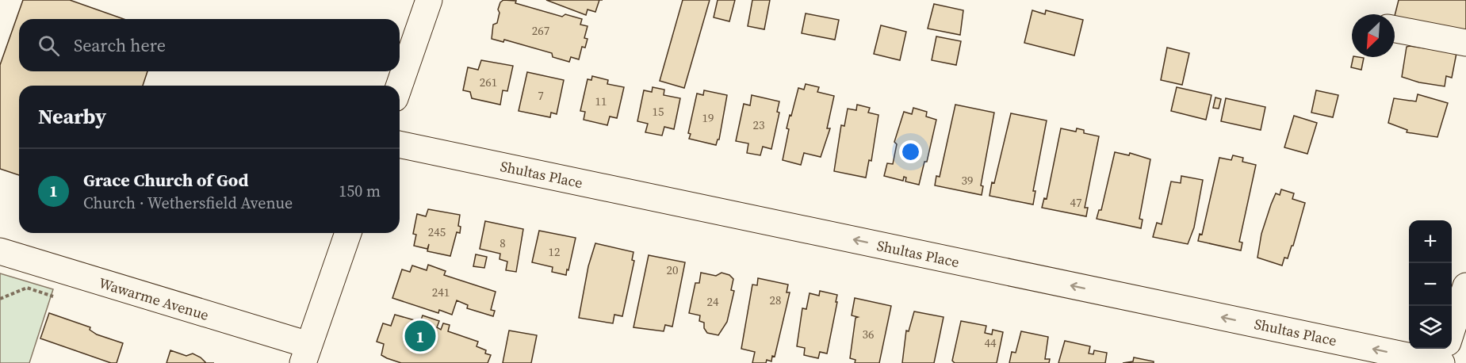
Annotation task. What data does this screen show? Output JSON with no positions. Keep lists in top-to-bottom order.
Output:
{
  "streets": {
    "street": ["Shultas Place", "Wawarme Avenue"]
  },
  "one_way": ["Shultas Place"],
  "house_numbers": [
    "267",
    "261",
    "7",
    "11",
    "15",
    "19",
    "23",
    "39",
    "47",
    "245",
    "8",
    "12",
    "20",
    "241",
    "28",
    "24",
    "36",
    "44"
  ],
  "north": "bottom left",
  "page": {
    "search": "Search here",
    "heading": "Nearby",
    "list": [
      {
        "mark": "1",
        "name": "Grace Church of God",
        "note": "Church · Wethersfield Avenue",
        "value": "150 m"
      }
    ],
    "map_buttons": ["+", "−"],
    "pins": "1"
  }
}
